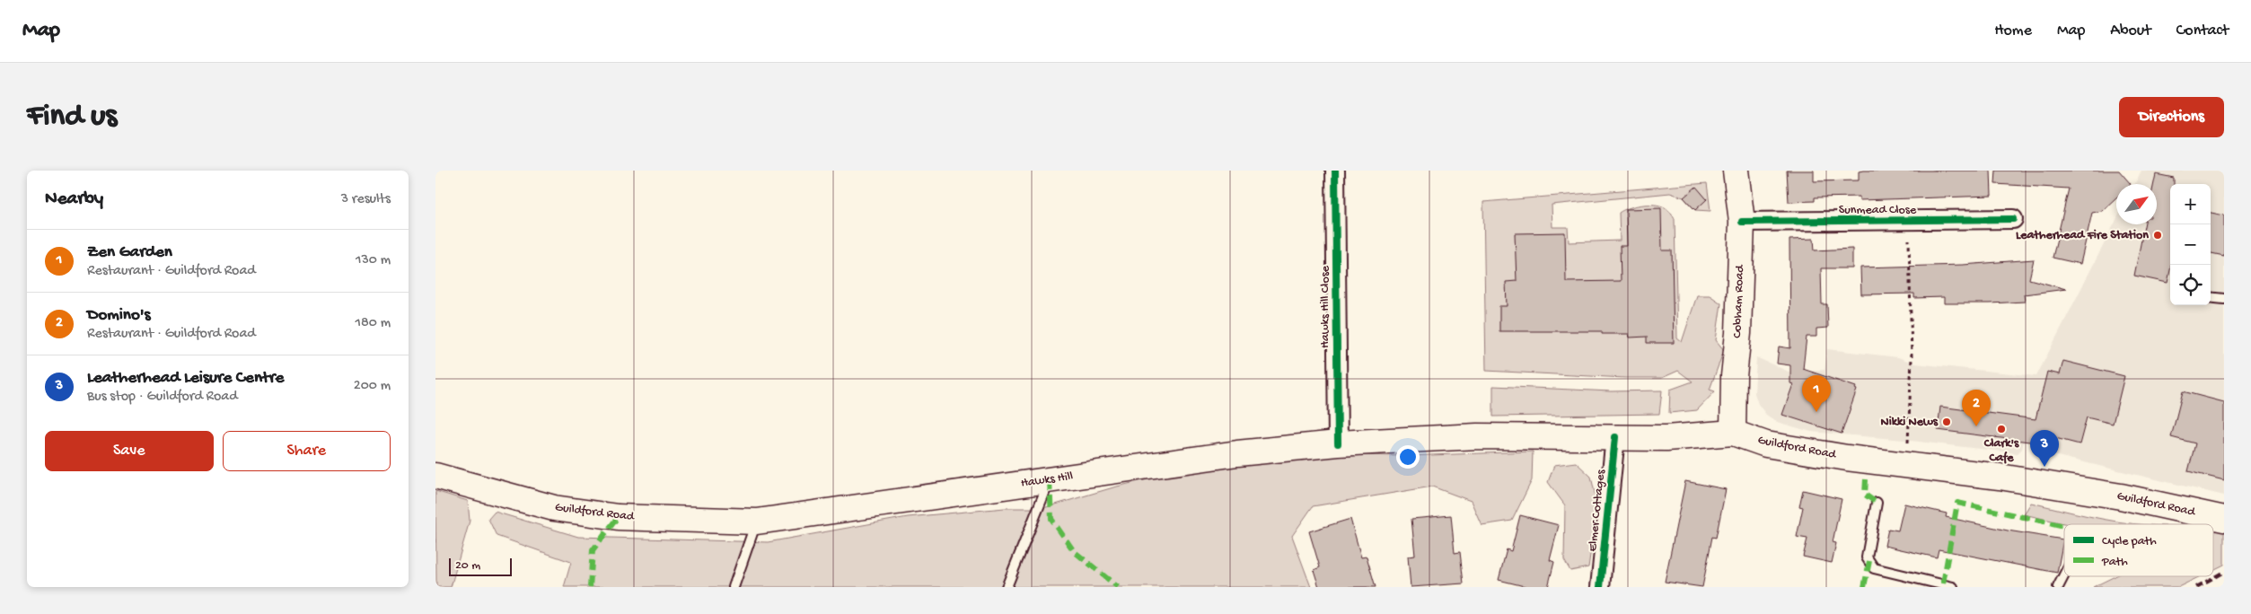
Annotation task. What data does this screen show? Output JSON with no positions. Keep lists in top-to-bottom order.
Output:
{
  "streets": {
    "main road": ["Cobham Road", "Guildford Road", "Hawks Hill"],
    "street": ["Sunmead Close", "Hawks Hill Close", "Elmer Cottages"]
  },
  "crossings": [
    ["Sunmead Close", "Cobham Road"],
    ["Cobham Road", "Guildford Road"],
    ["Hawks Hill Close", "Guildford Road"],
    ["Hawks Hill Close", "Hawks Hill"],
    ["Guildford Road", "Hawks Hill"],
    ["Guildford Road", "Elmer Cottages"]
  ],
  "places": ["Leatherhead Fire Station", "Nikki News", "Clark's Cafe"],
  "legend": ["Cycle path", "Path"],
  "scale_bar": "20 m",
  "north": "top right",
  "page": {
    "header": "Map",
    "nav": [
      "Home",
      "Map",
      "About",
      "Contact"
    ],
    "buttons": [
      "Directions",
      ["Save", "Share"]
    ],
    "title": "Find us",
    "heading": ["Nearby", "3 results"],
    "map_buttons": ["+", "−"],
    "list": [
      {
        "mark": "1",
        "name": "Zen Garden",
        "note": "Restaurant · Guildford Road",
        "value": "130 m"
      },
      {
        "mark": "2",
        "name": "Domino's",
        "note": "Restaurant · Guildford Road",
        "value": "180 m"
      },
      {
        "mark": "3",
        "name": "Leatherhead Leisure Centre",
        "note": "Bus stop · Guildford Road",
        "value": "200 m"
      }
    ],
    "pins": ["1", "2", "3"],
    "scale": "20 m"
  }
}
